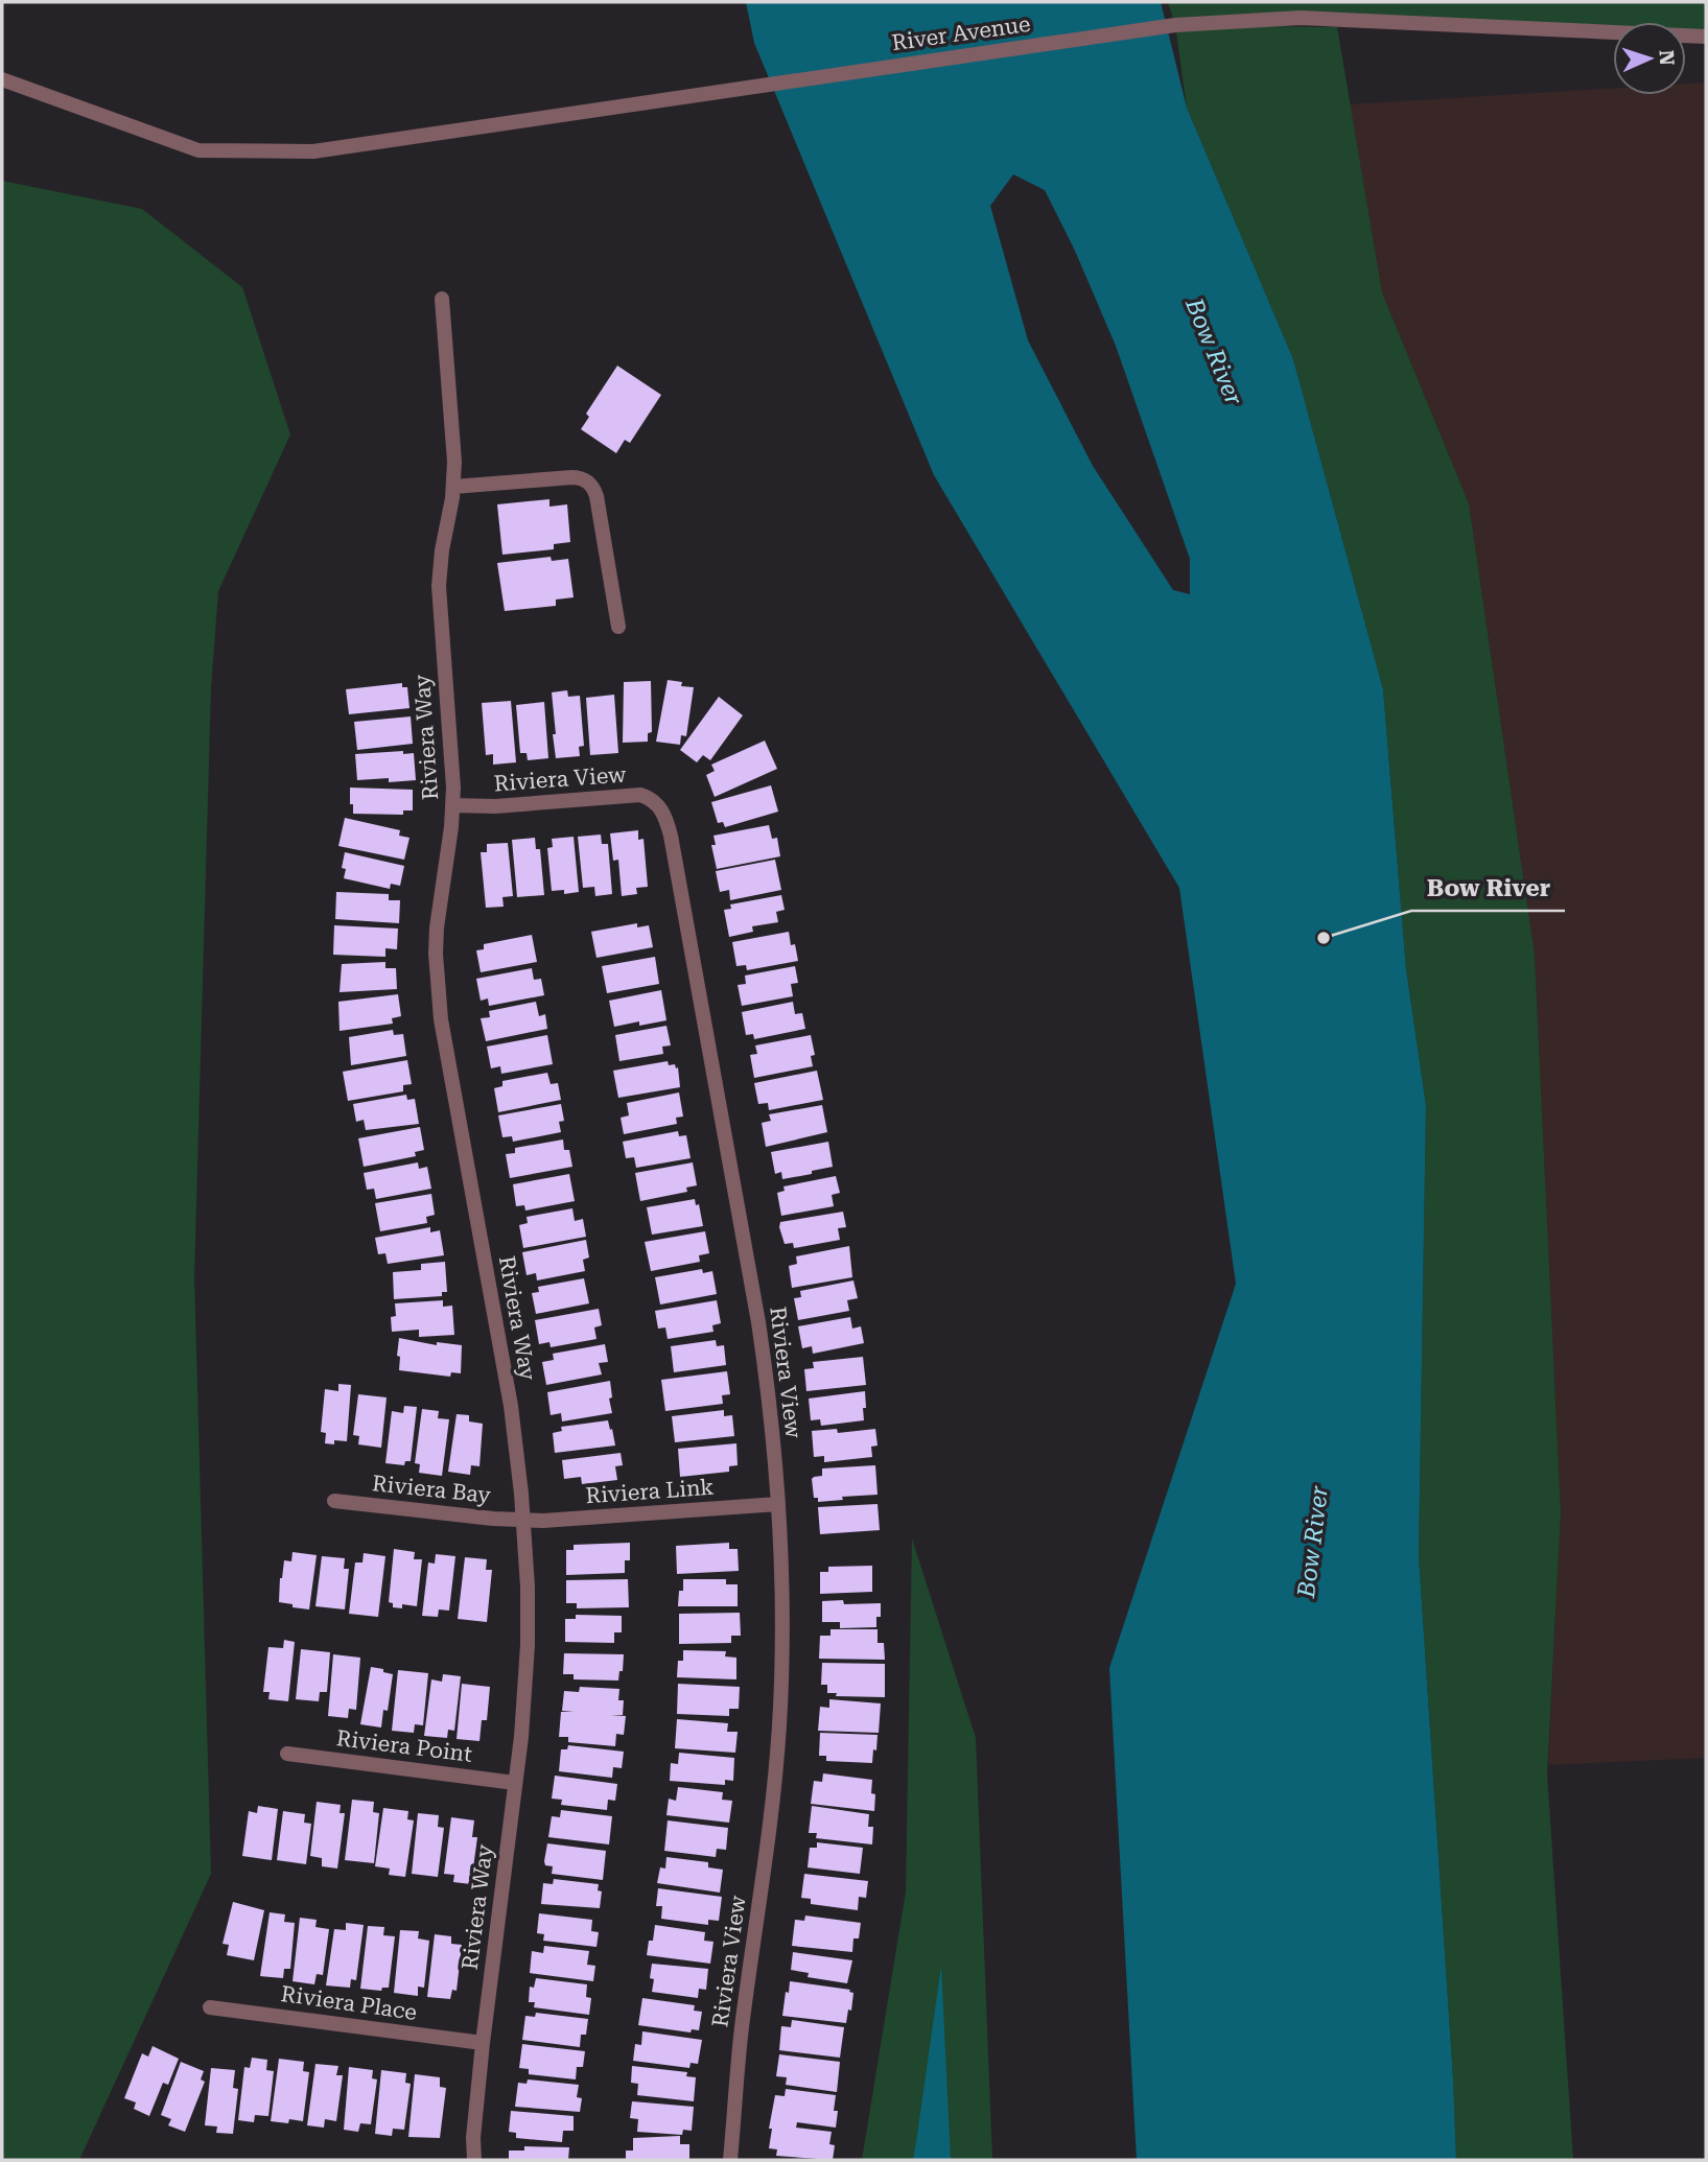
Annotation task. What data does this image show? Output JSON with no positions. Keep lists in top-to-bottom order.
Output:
{
  "streets": {
    "street": [
      "River Avenue",
      "Riviera Way",
      "Riviera View",
      "Riviera Bay",
      "Riviera Link",
      "Riviera Point",
      "Riviera Place"
    ]
  },
  "crossings": [
    ["Riviera Way", "Riviera View"],
    ["Riviera Way", "Riviera Bay"],
    ["Riviera Way", "Riviera Link"],
    ["Riviera Way", "Riviera Point"],
    ["Riviera Way", "Riviera Place"],
    ["Riviera View", "Riviera Link"],
    ["Riviera Bay", "Riviera Link"]
  ],
  "water": ["Bow River"],
  "places": ["Bow River"],
  "north": "right"
}
